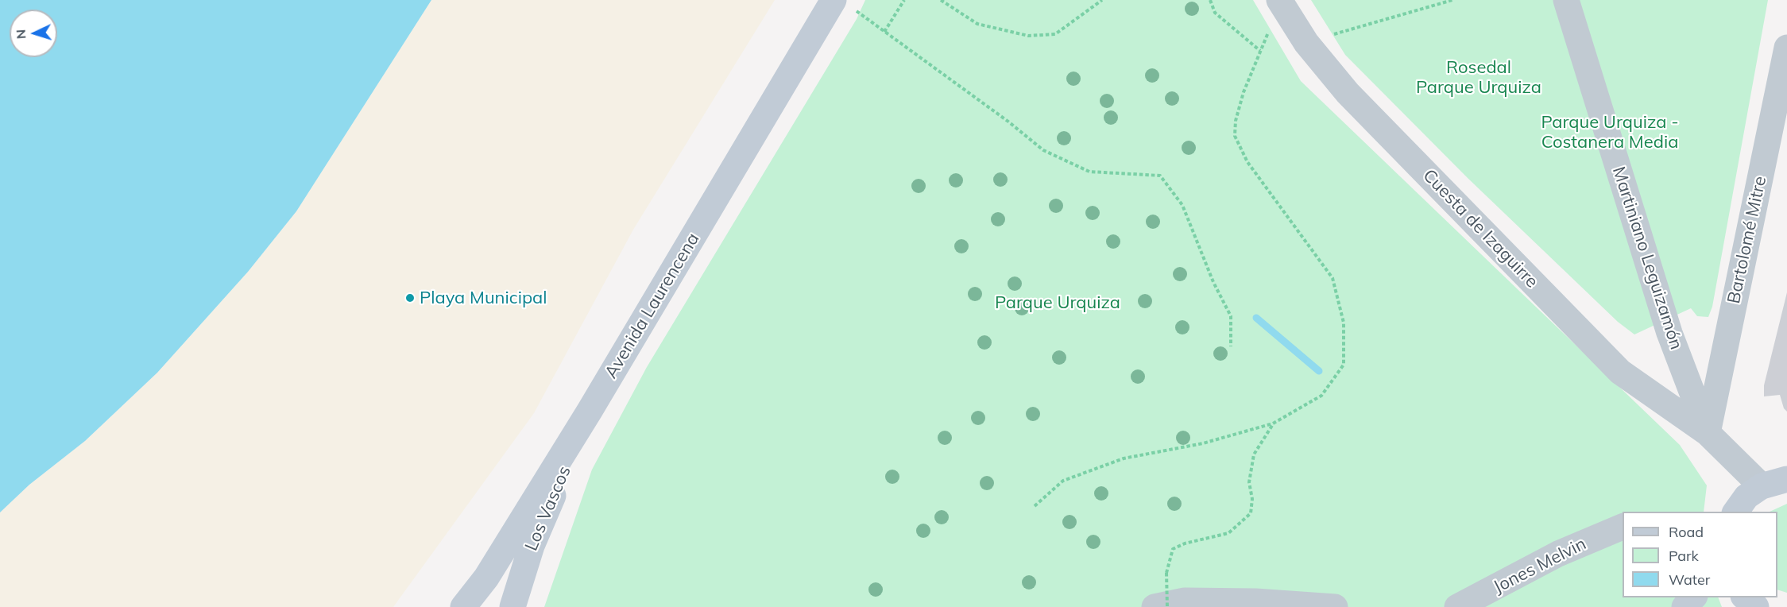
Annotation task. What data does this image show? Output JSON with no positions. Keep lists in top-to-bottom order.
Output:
{
  "streets": {
    "street": [
      "Cuesta de Izaguirre",
      "Bartolomé Mitre",
      "Martiniano Leguizamón",
      "Avenida Laurencena",
      "Los Vascos",
      "Jones Melvin"
    ]
  },
  "crossings": [
    ["Cuesta de Izaguirre", "Bartolomé Mitre"],
    ["Cuesta de Izaguirre", "Martiniano Leguizamón"],
    ["Bartolomé Mitre", "Martiniano Leguizamón"],
    ["Avenida Laurencena", "Los Vascos"]
  ],
  "parks": ["Rosedal Parque Urquiza", "Parque Urquiza - Costanera Media", "Parque Urquiza"],
  "places": ["Playa Municipal"],
  "legend": ["Road", "Park", "Water"],
  "north": "left"
}
